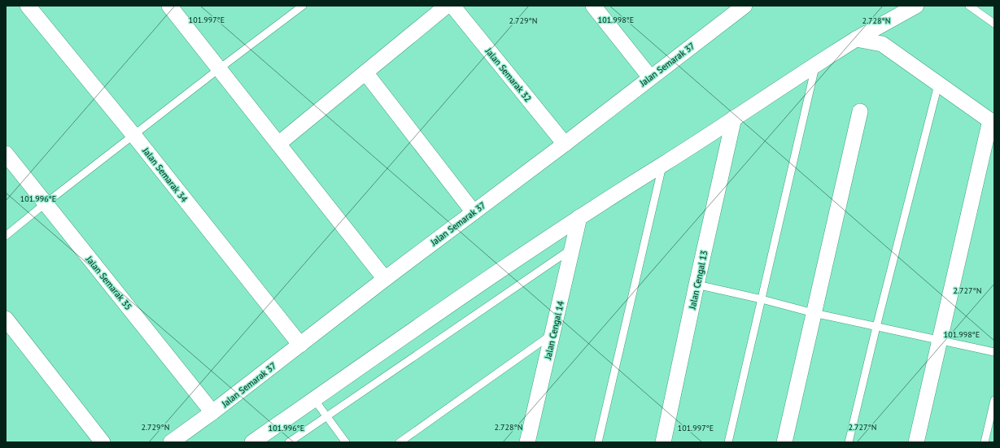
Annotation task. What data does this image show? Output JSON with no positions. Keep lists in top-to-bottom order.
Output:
{
  "streets": {
    "street": [
      "Jalan Semarak 37",
      "Jalan Semarak 32",
      "Jalan Semarak 34",
      "Jalan Cengal 13",
      "Jalan Semarak 35",
      "Jalan Cengal 14"
    ]
  },
  "crossings": [
    ["Jalan Semarak 37", "Jalan Semarak 32"],
    ["Jalan Semarak 37", "Jalan Semarak 34"],
    ["Jalan Semarak 37", "Jalan Semarak 35"]
  ],
  "coordinates": [
    "101.997°E",
    "101.998°E",
    "2.729°N",
    "2.728°N",
    "101.996°E",
    "2.727°N"
  ]
}
